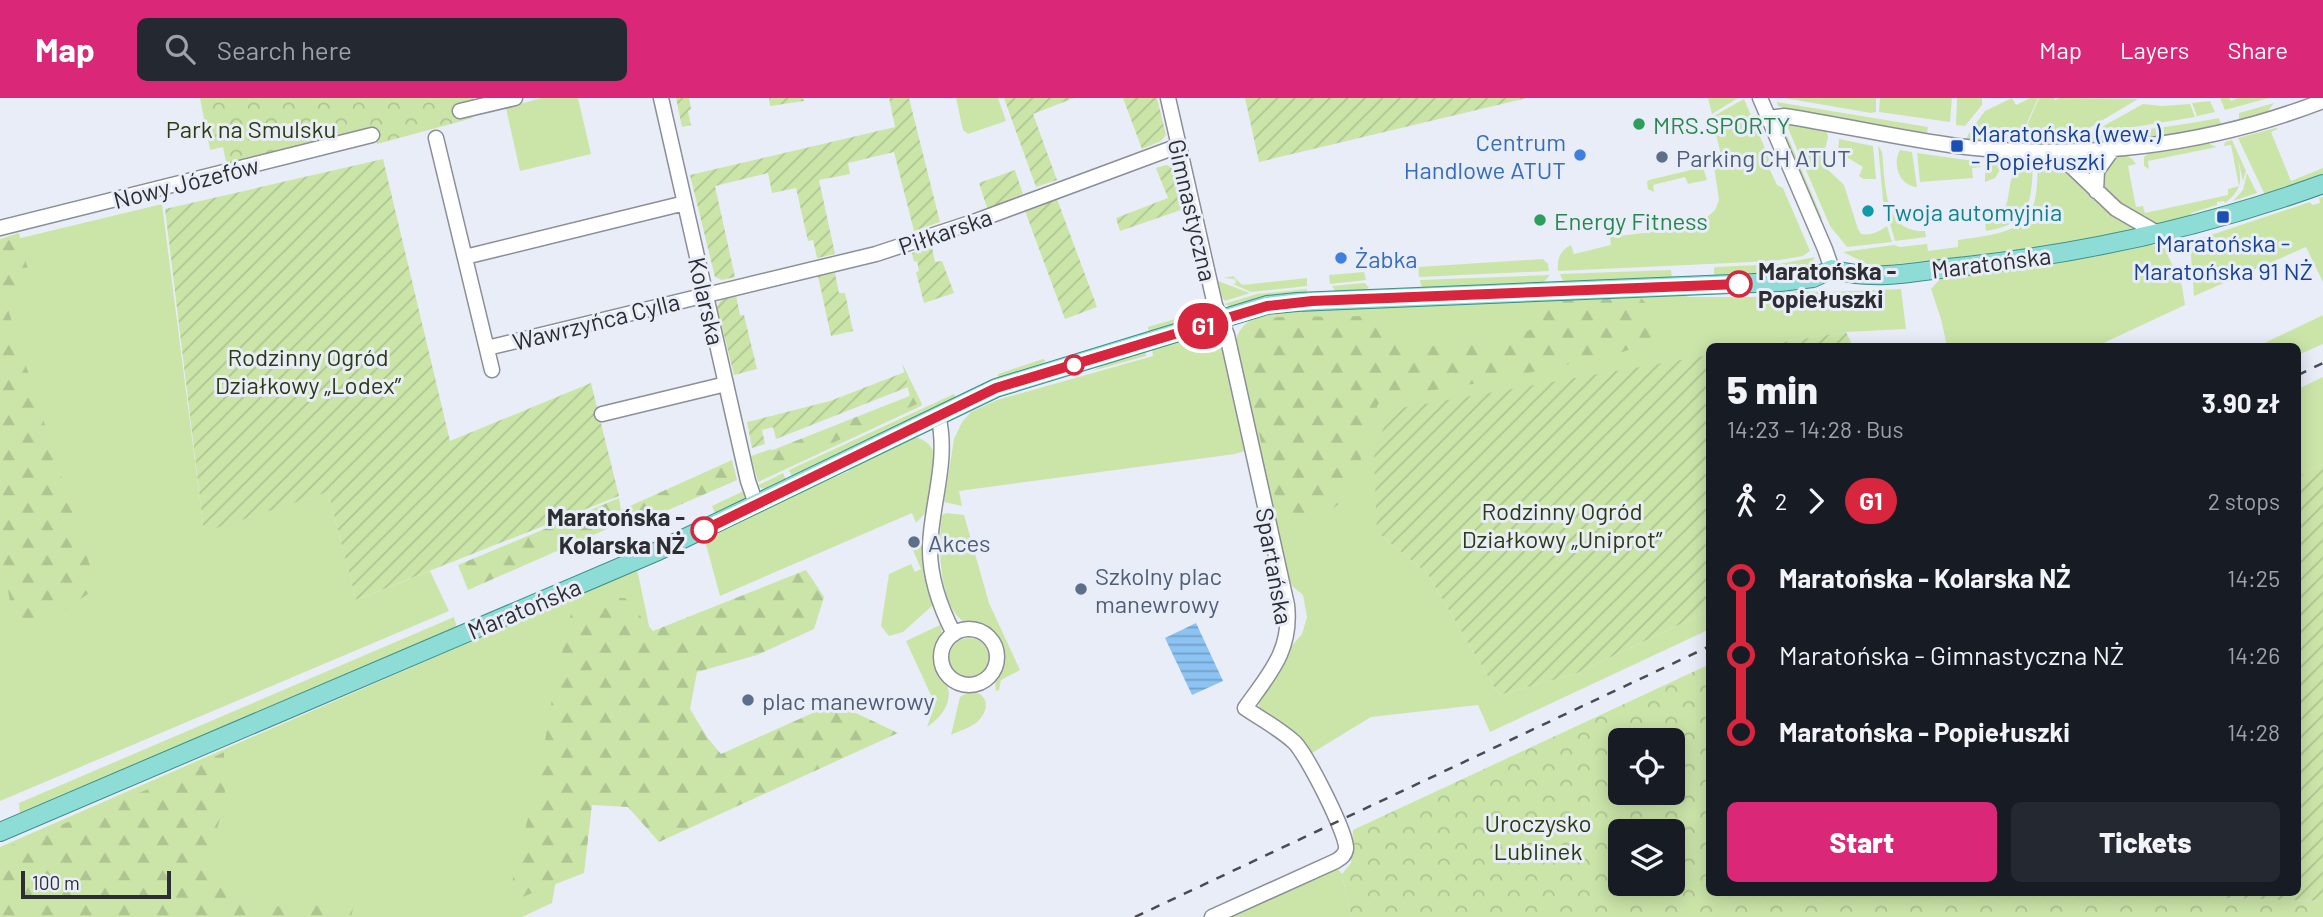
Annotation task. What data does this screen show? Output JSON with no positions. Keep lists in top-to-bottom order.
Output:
{
  "streets": {
    "main road": ["Maratońska"],
    "street": [
      "Nowy Józefów",
      "Gimnastyczna",
      "Piłkarska",
      "Kolarska",
      "Wawrzyńca Cylla",
      "Spartańska"
    ]
  },
  "crossings": [
    ["Gimnastyczna", "Piłkarska"],
    ["Gimnastyczna", "Maratońska"],
    ["Gimnastyczna", "Spartańska"],
    ["Piłkarska", "Kolarska"],
    ["Piłkarska", "Wawrzyńca Cylla"],
    ["Maratońska", "Kolarska"],
    ["Maratońska", "Spartańska"],
    ["Kolarska", "Wawrzyńca Cylla"]
  ],
  "parks": [
    "Park na Smulsku",
    "Rodzinny Ogród Działkowy „Lodex”",
    "Rodzinny Ogród Działkowy „Uniprot”",
    "Uroczysko Lublinek"
  ],
  "places": {
    "other": [
      "MRS.SPORTY",
      "Centrum Handlowe ATUT",
      "Parking CH ATUT",
      "Twoja automyjnia",
      "Energy Fitness",
      "Żabka",
      "Maratońska - Popiełuszki",
      "Maratońska - Kolarska NŻ",
      "Akces",
      "Szkolny plac manewrowy",
      "plac manewrowy"
    ],
    "transit": ["Maratońska (wew.) - Popiełuszki", "Maratońska - Maratońska 91 NŻ"]
  },
  "lines": ["bus line G1"],
  "scale_bar": "100 m",
  "page": {
    "header": "Map",
    "search": "Search here",
    "nav": ["Map", "Layers", "Share"],
    "on_map": "G1",
    "heading": ["5 min", "14:23 – 14:28 · Bus", "3.90 zł"],
    "legs": ["2", "G1", "2 stops"],
    "list": [
      {
        "name": "Maratońska - Kolarska NŻ",
        "value": "14:25"
      },
      {
        "name": "Maratońska - Gimnastyczna NŻ",
        "value": "14:26"
      },
      {
        "name": "Maratońska - Popiełuszki",
        "value": "14:28"
      }
    ],
    "buttons": ["Start", "Tickets"],
    "scale": "100 m"
  }
}
